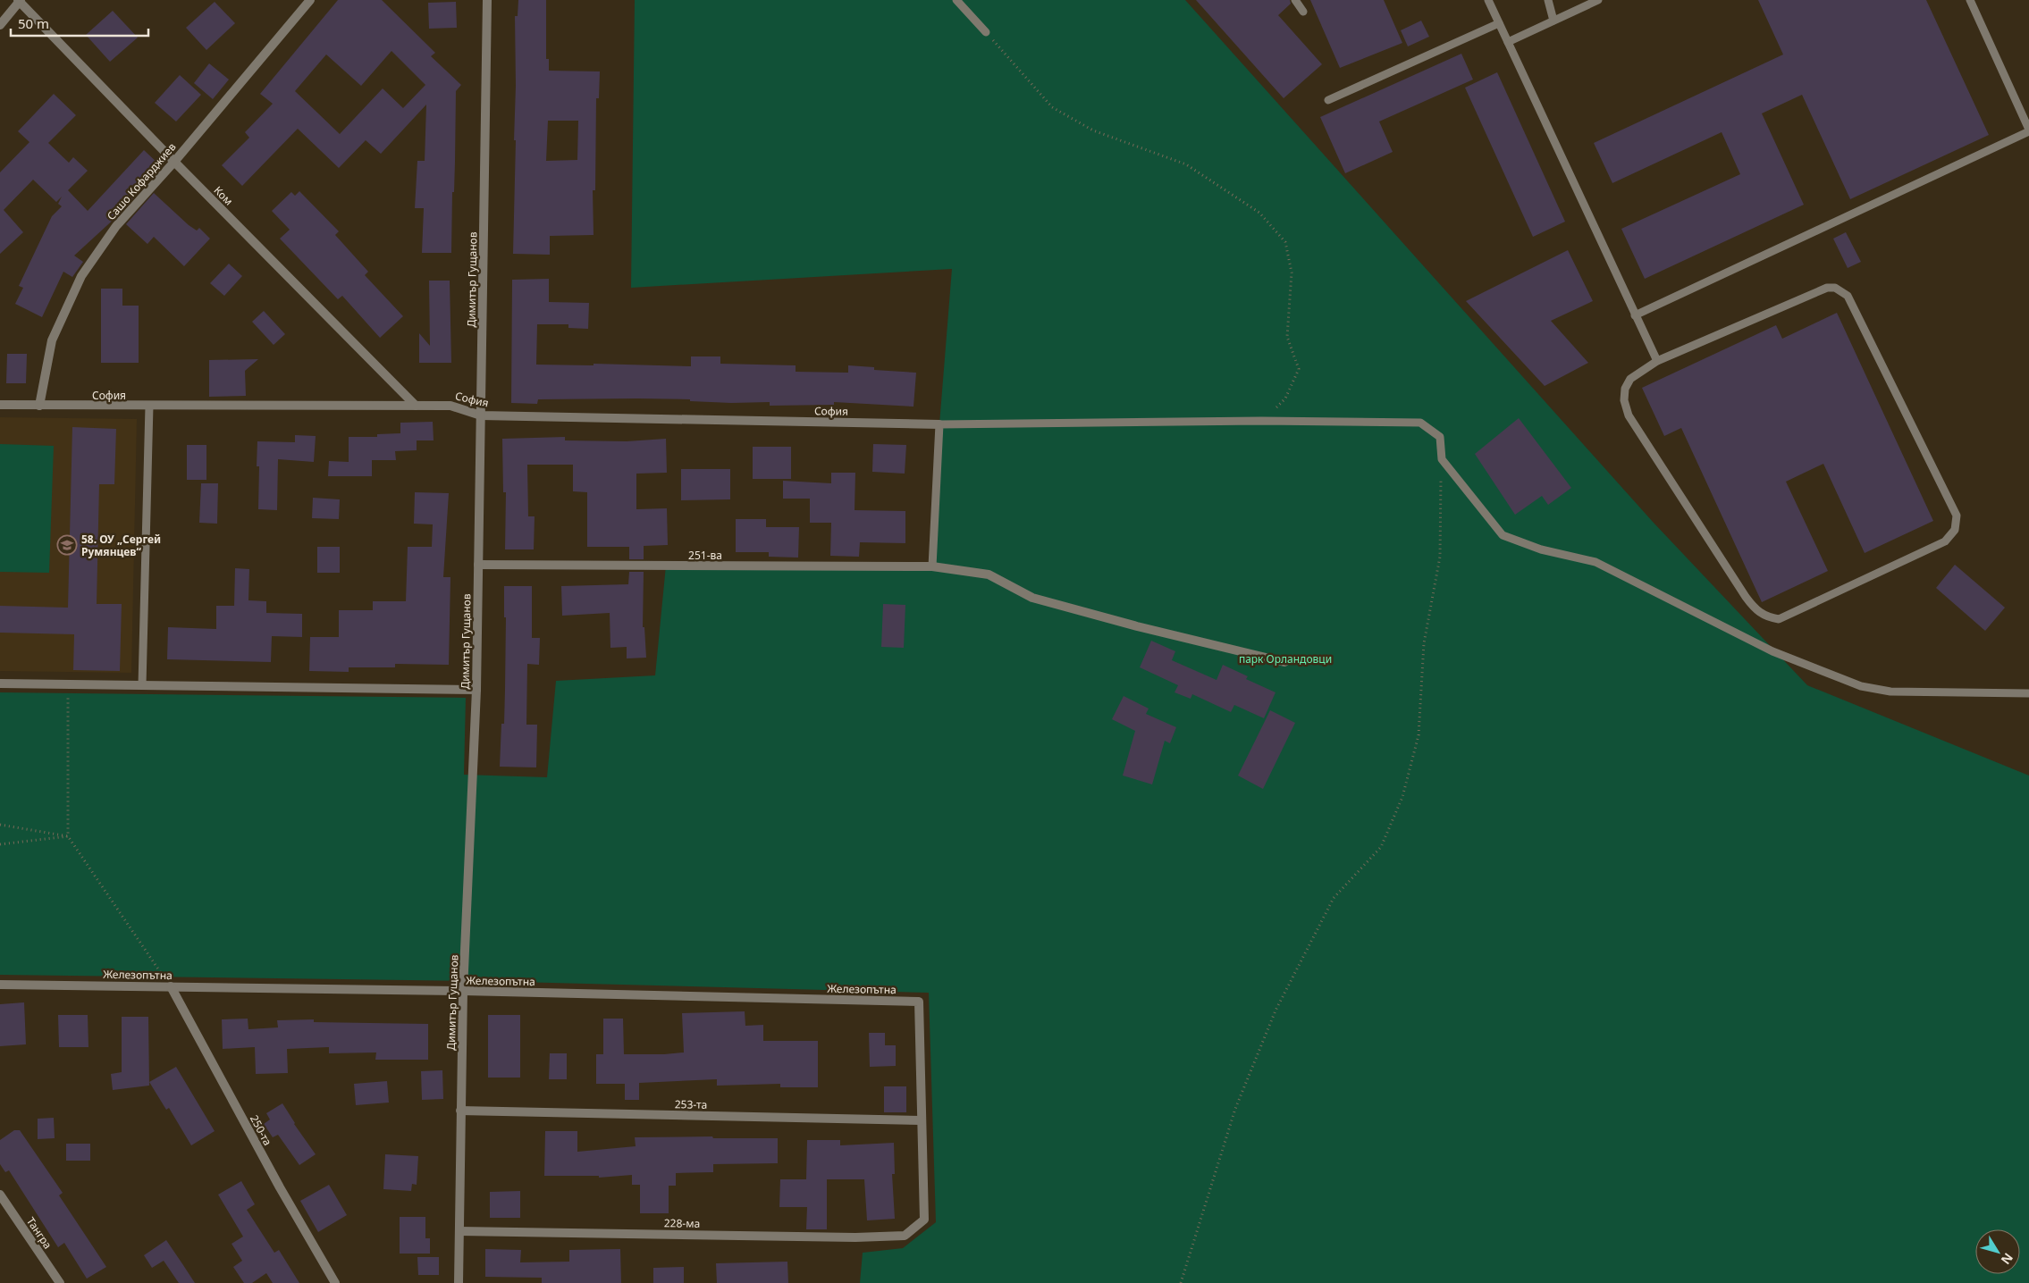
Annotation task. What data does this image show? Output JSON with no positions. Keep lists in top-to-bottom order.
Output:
{
  "streets": {
    "street": [
      "Сашо Кофарджиев",
      "Ком",
      "Димитър Гущанов",
      "София",
      "251-ва",
      "Железопътна",
      "253-та",
      "250-та",
      "228-ма",
      "Тангра"
    ]
  },
  "crossings": [
    ["Сашо Кофарджиев", "Ком"],
    ["Сашо Кофарджиев", "София"],
    ["Ком", "София"],
    ["Димитър Гущанов", "София"],
    ["Димитър Гущанов", "251-ва"],
    ["Димитър Гущанов", "Железопътна"],
    ["Димитър Гущанов", "253-та"],
    ["Димитър Гущанов", "228-ма"],
    ["Железопътна", "253-та"],
    ["Железопътна", "250-та"],
    ["Железопътна", "228-ма"],
    ["253-та", "228-ма"]
  ],
  "parks": ["парк Орландовци"],
  "places": {
    "school or university": ["58. ОУ „Сергей Румянцев“"]
  },
  "scale_bar": "50 m",
  "north": "bottom right"
}
